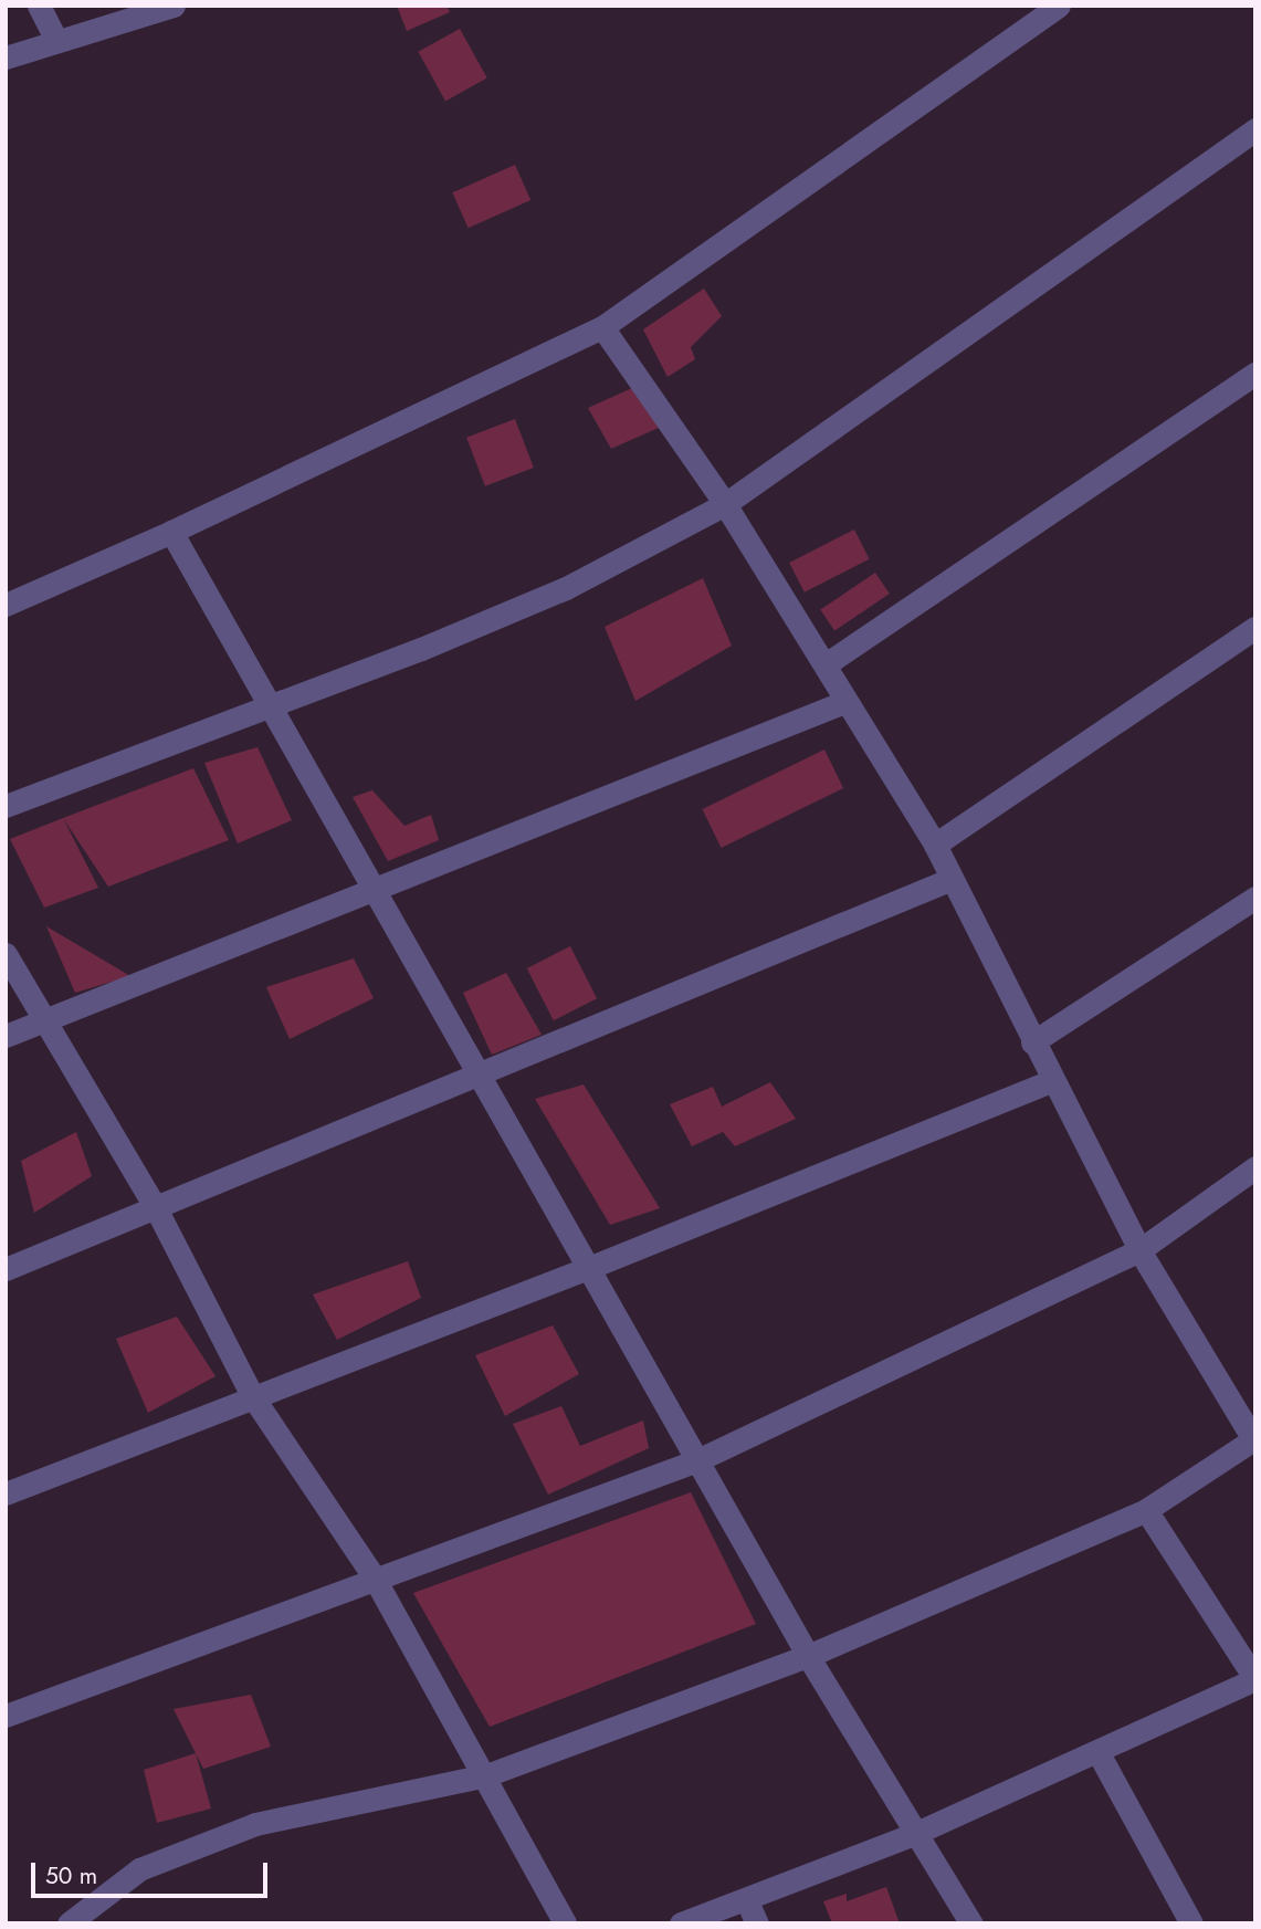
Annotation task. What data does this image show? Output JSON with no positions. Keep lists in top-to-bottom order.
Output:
{
  "scale_bar": "50 m"
}
